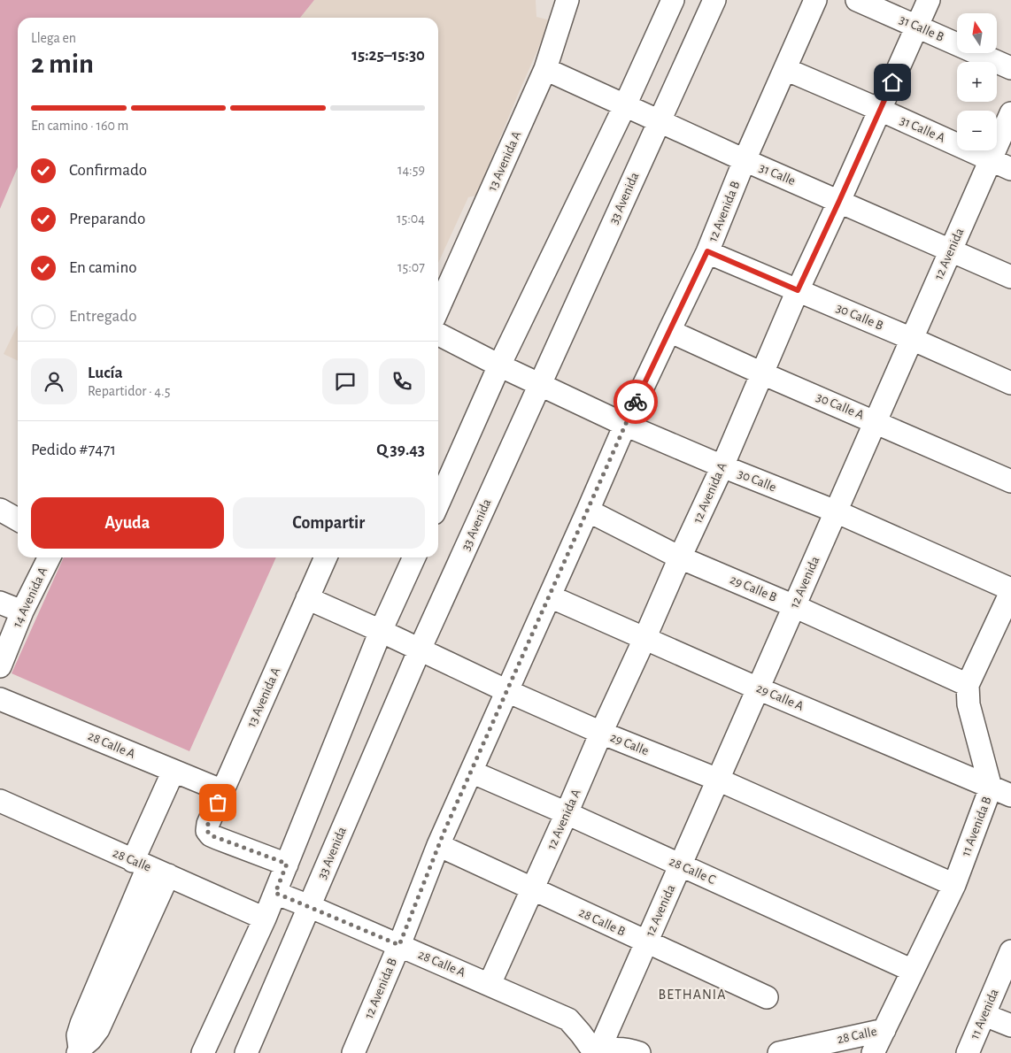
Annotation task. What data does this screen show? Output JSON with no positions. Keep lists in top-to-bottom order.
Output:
{
  "streets": {
    "street": [
      "31 Calle B",
      "31 Calle A",
      "13 Avenida A",
      "31 Calle",
      "33 Avenida",
      "12 Avenida B",
      "12 Avenida",
      "30 Calle B",
      "30 Calle A",
      "30 Calle",
      "12 Avenida A",
      "29 Calle B",
      "14 Avenida A",
      "29 Calle A",
      "29 Calle",
      "28 Calle A",
      "11 Avenida B",
      "28 Calle",
      "28 Calle C",
      "28 Calle B",
      "11 Avenida"
    ]
  },
  "crossings": [
    ["31 Calle B", "12 Avenida A"],
    ["31 Calle A", "12 Avenida B"],
    ["31 Calle A", "12 Avenida"],
    ["31 Calle A", "12 Avenida A"],
    ["13 Avenida A", "31 Calle"],
    ["13 Avenida A", "29 Calle"],
    ["13 Avenida A", "28 Calle A"],
    ["31 Calle", "33 Avenida"],
    ["31 Calle", "12 Avenida B"],
    ["31 Calle", "12 Avenida"],
    ["31 Calle", "12 Avenida A"],
    ["33 Avenida", "30 Calle"],
    ["33 Avenida", "29 Calle"],
    ["33 Avenida", "28 Calle A"],
    ["12 Avenida B", "30 Calle B"],
    ["12 Avenida B", "30 Calle A"],
    ["12 Avenida B", "30 Calle"],
    ["12 Avenida B", "29 Calle B"],
    ["12 Avenida B", "29 Calle A"],
    ["12 Avenida B", "29 Calle"],
    ["12 Avenida B", "28 Calle A"],
    ["12 Avenida B", "28 Calle C"],
    ["12 Avenida B", "28 Calle B"],
    ["12 Avenida", "30 Calle B"],
    ["12 Avenida", "30 Calle A"],
    ["12 Avenida", "30 Calle"],
    ["12 Avenida", "29 Calle B"],
    ["12 Avenida", "29 Calle A"],
    ["12 Avenida", "29 Calle"],
    ["12 Avenida", "28 Calle A"],
    ["12 Avenida", "28 Calle C"],
    ["12 Avenida", "28 Calle B"],
    ["30 Calle B", "12 Avenida A"],
    ["30 Calle A", "12 Avenida A"],
    ["30 Calle", "12 Avenida A"],
    ["30 Calle", "11 Avenida B"],
    ["12 Avenida A", "29 Calle B"],
    ["12 Avenida A", "29 Calle A"],
    ["12 Avenida A", "29 Calle"],
    ["12 Avenida A", "28 Calle A"],
    ["12 Avenida A", "28 Calle C"],
    ["12 Avenida A", "28 Calle B"],
    ["29 Calle B", "11 Avenida B"],
    ["29 Calle A", "11 Avenida B"],
    ["29 Calle", "11 Avenida B"],
    ["11 Avenida B", "28 Calle"],
    ["11 Avenida B", "28 Calle C"]
  ],
  "districts": ["BETHANIA"],
  "north": "top",
  "page": {
    "map_buttons": ["+", "−"],
    "heading": ["2 min", "Llega en", "15:25–15:30"],
    "panel": [
      "Lucía",
      "Repartidor · 4.5",
      "Pedido #7471",
      "Q 39.43"
    ],
    "bar": "En camino · 160 m",
    "list": [
      ["Confirmado", "14:59"],
      ["Preparando", "15:04"],
      ["En camino", "15:07"],
      "Entregado"
    ],
    "buttons": ["Ayuda", "Compartir"]
  }
}
